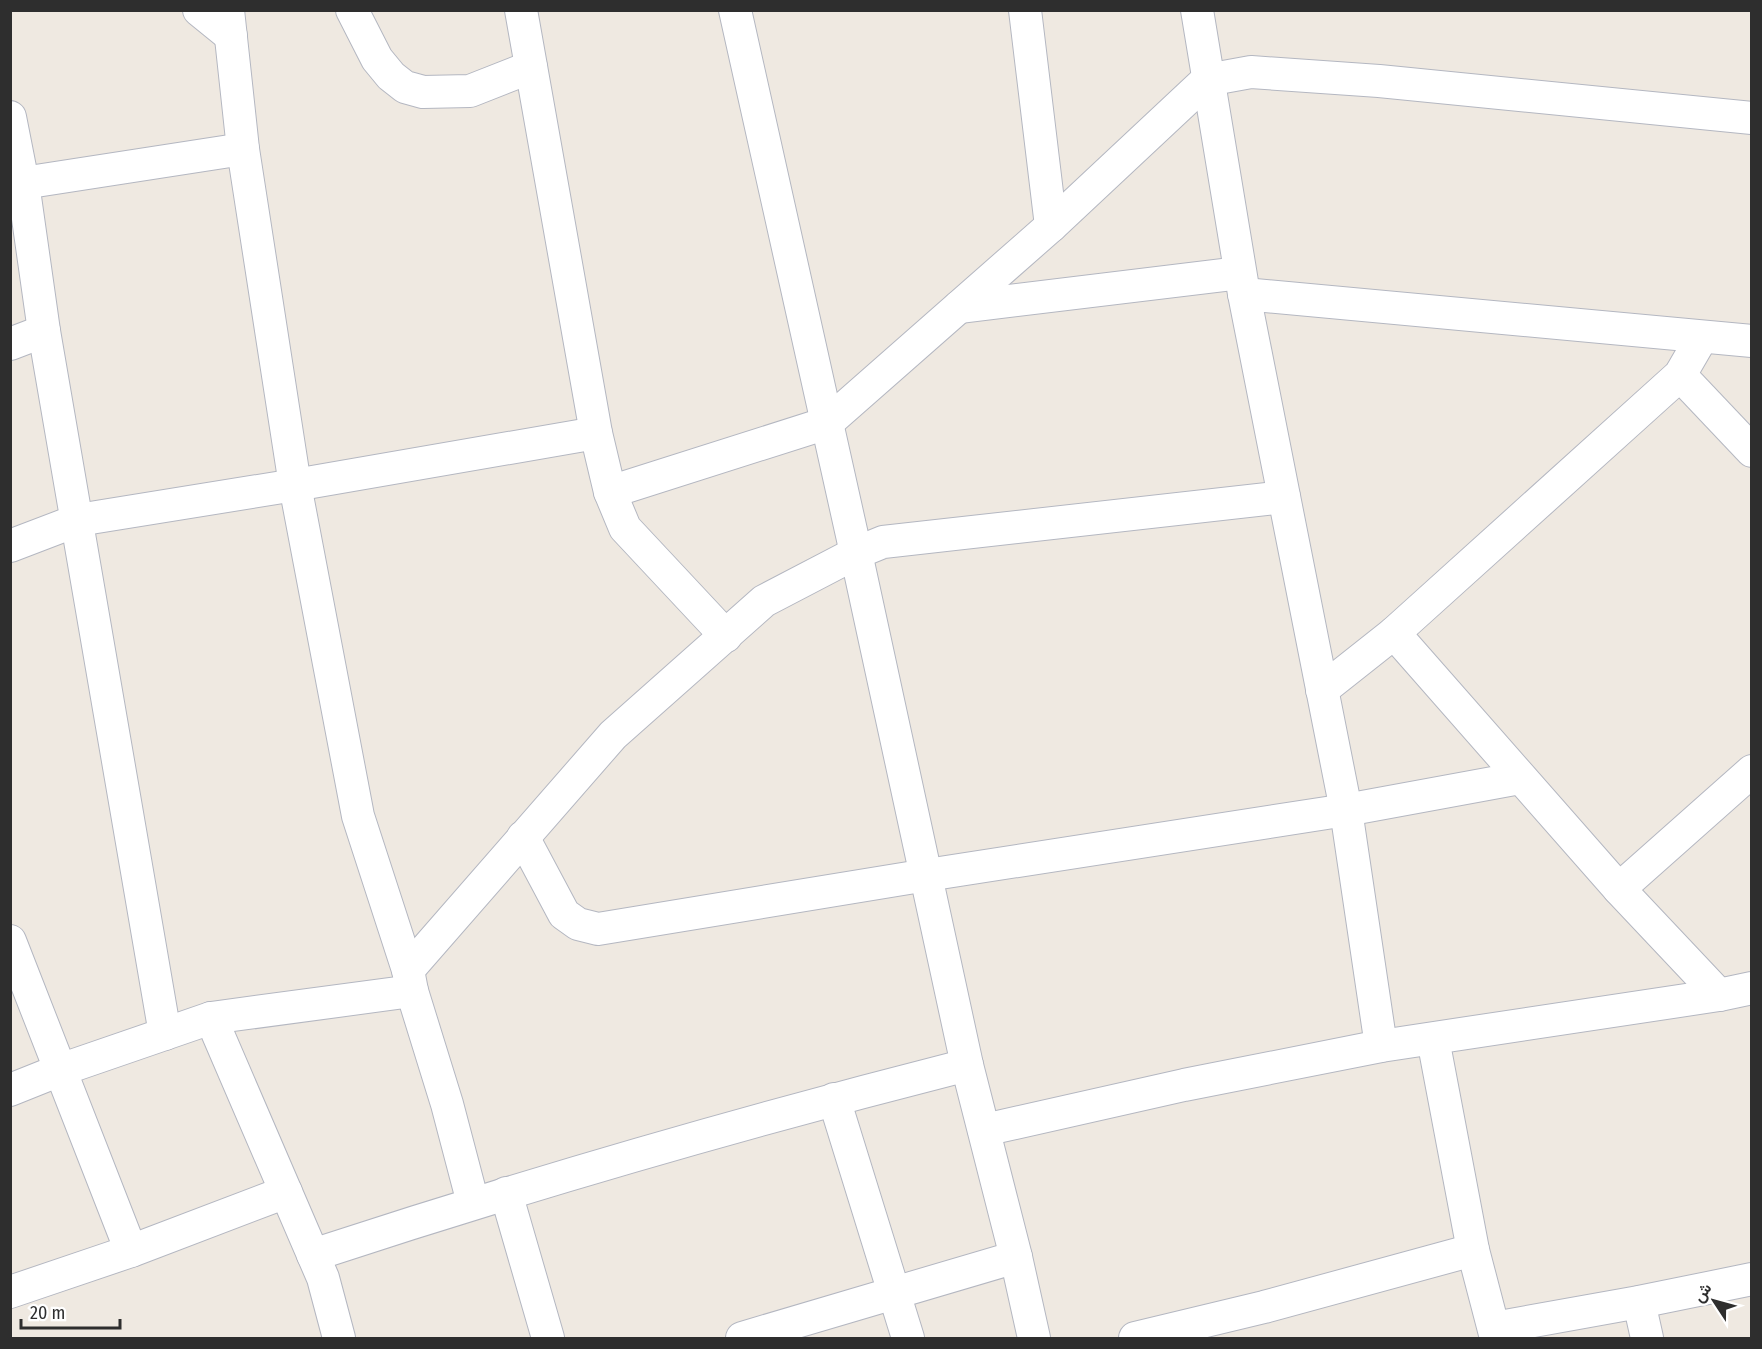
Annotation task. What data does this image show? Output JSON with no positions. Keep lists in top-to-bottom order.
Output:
{
  "scale_bar": "20 m",
  "north": "top left"
}
